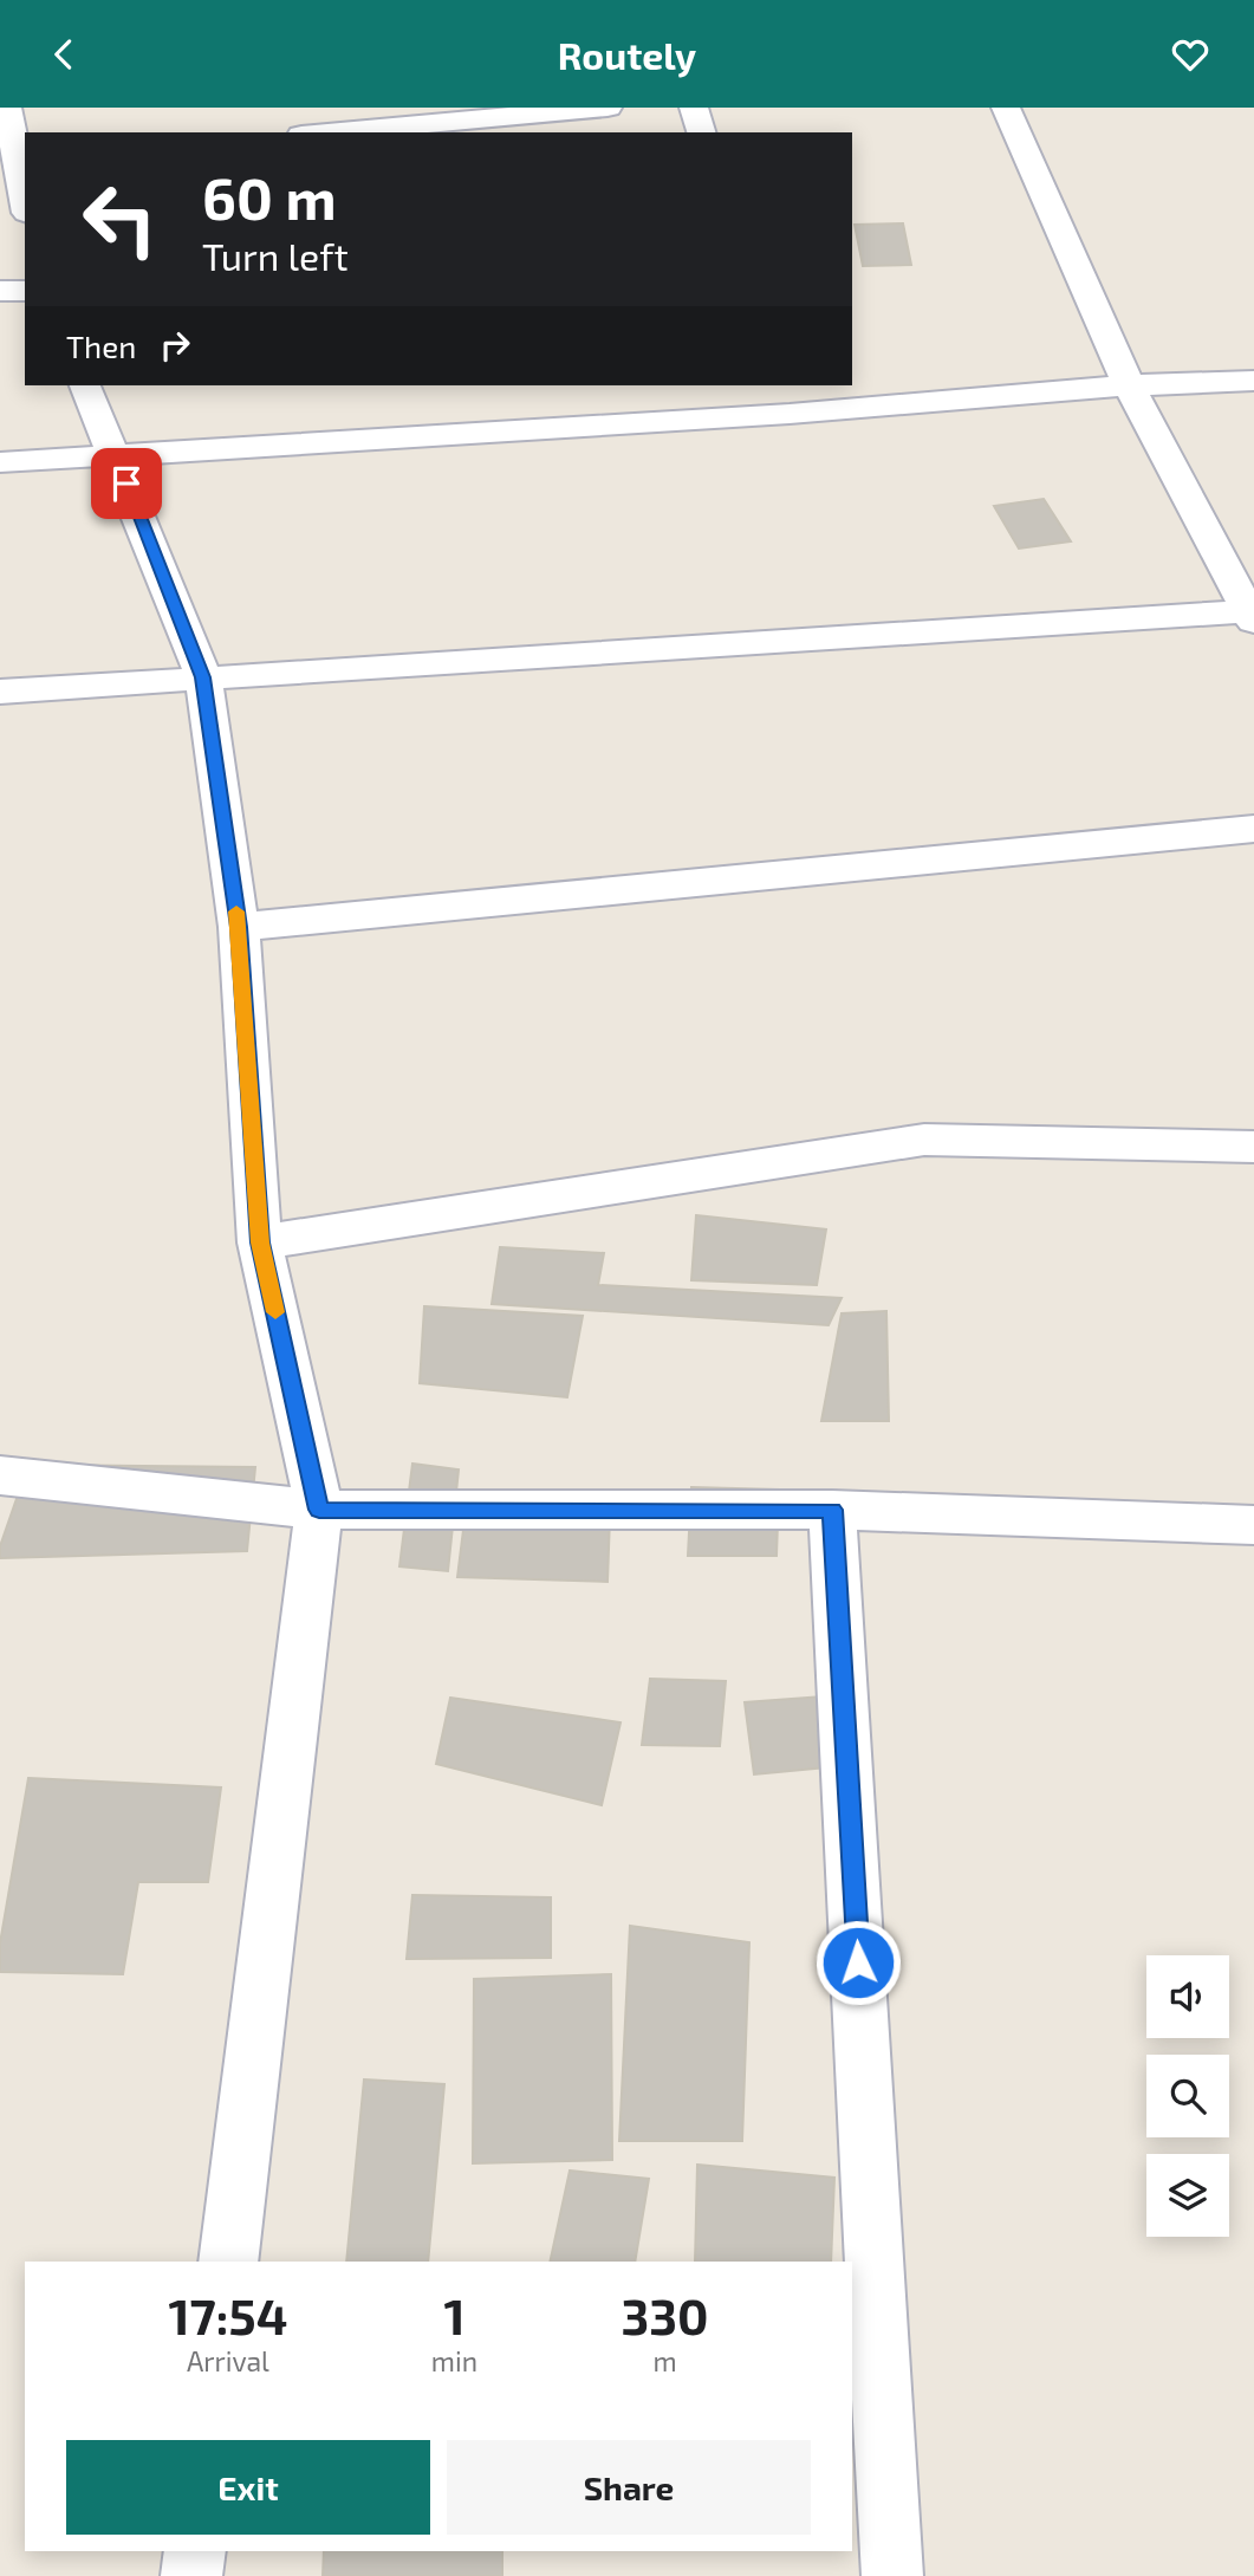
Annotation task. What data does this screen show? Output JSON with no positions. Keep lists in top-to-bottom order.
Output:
{
  "page": {
    "header": "Routely",
    "turn": ["60 m", "Turn left"],
    "then": "Then",
    "eta": [
      "17:54",
      "Arrival",
      "1",
      "min",
      "330",
      "m"
    ],
    "buttons": ["Exit", "Share"]
  }
}
